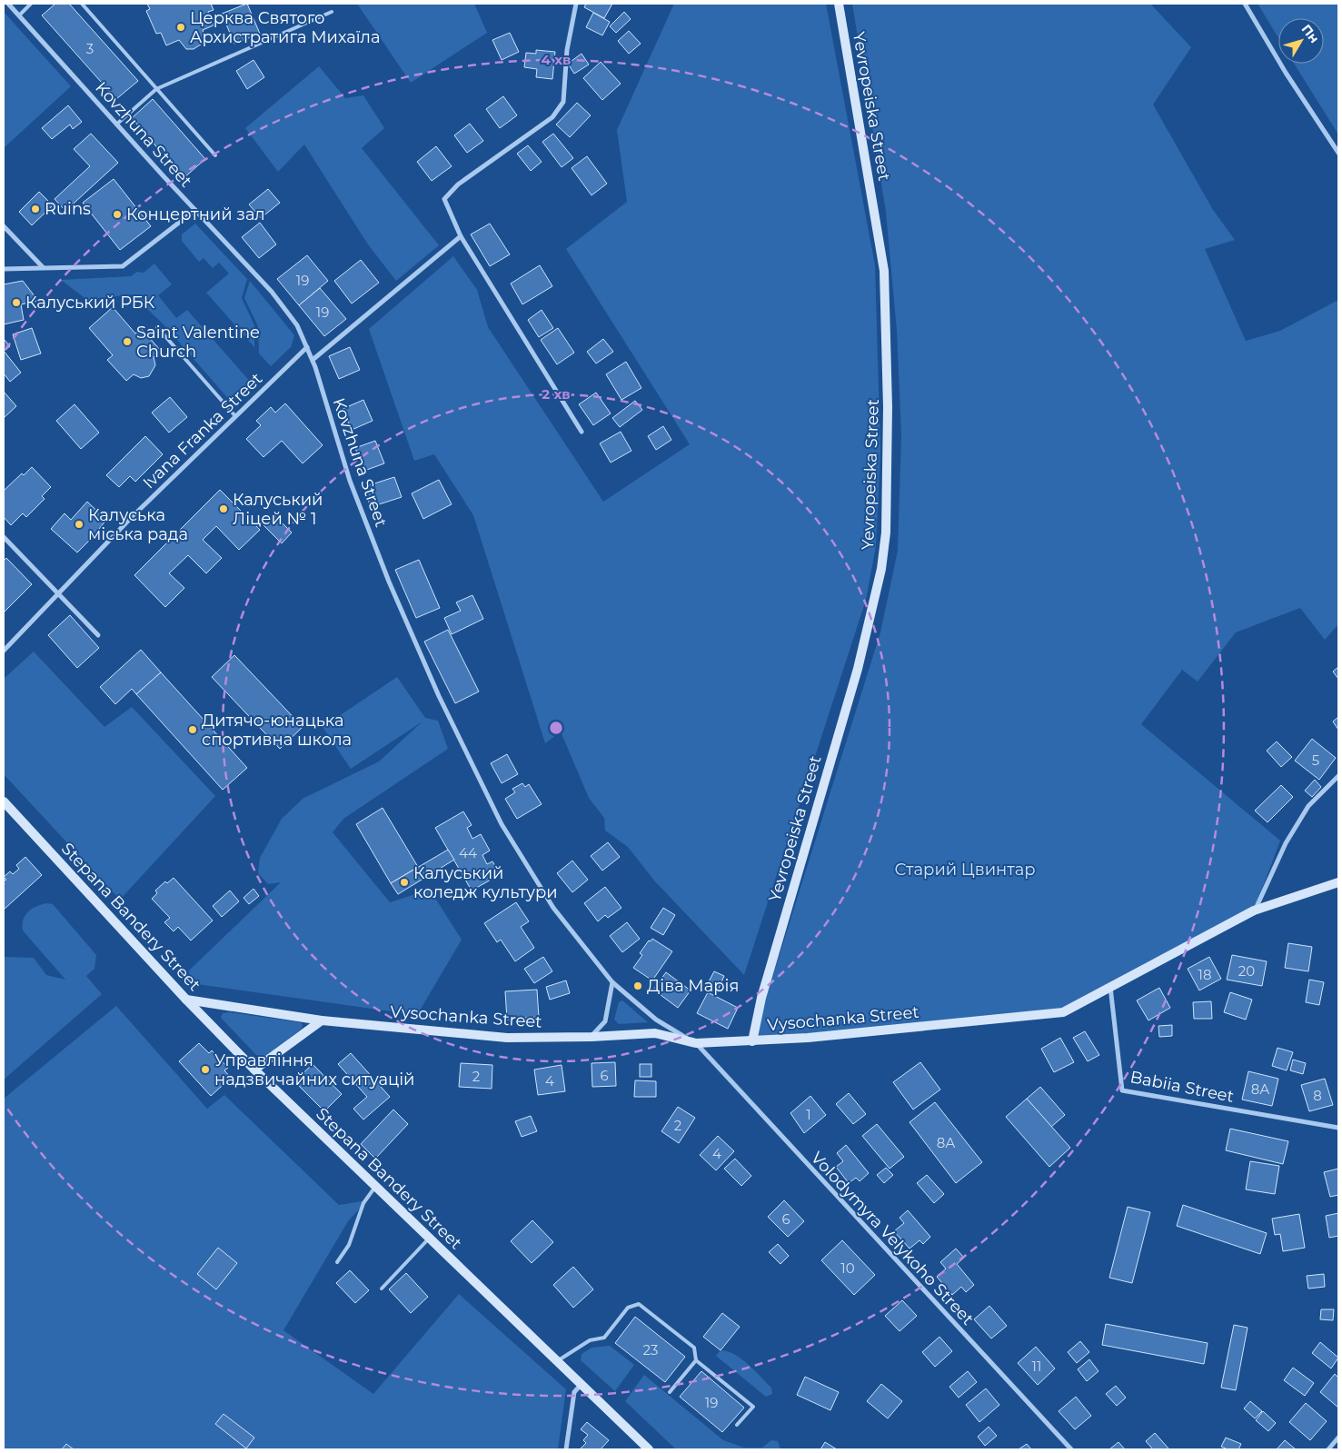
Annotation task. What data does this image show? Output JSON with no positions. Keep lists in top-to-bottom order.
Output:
{
  "streets": {
    "street": [
      "Yevropeiska Street",
      "Kovzhuna Street",
      "Ivana Franka Street",
      "Stepana Bandery Street",
      "Vysochanka Street",
      "Babiia Street",
      "Volodymyra Velykoho Street"
    ]
  },
  "crossings": [
    ["Yevropeiska Street", "Vysochanka Street"],
    ["Kovzhuna Street", "Ivana Franka Street"],
    ["Kovzhuna Street", "Vysochanka Street"],
    ["Kovzhuna Street", "Volodymyra Velykoho Street"],
    ["Stepana Bandery Street", "Vysochanka Street"],
    ["Vysochanka Street", "Babiia Street"],
    ["Vysochanka Street", "Volodymyra Velykoho Street"]
  ],
  "parks": ["Старий Цвинтар"],
  "places": [
    "Церква Святого Архистратига Михаїла",
    "Ruins",
    "Концертний зал",
    "Калуський РБК",
    "Saint Valentine Church",
    "Калуський Ліцей № 1",
    "Калуська міська рада",
    "Дитячо-юнацька спортивна школа",
    "Калуський коледж культури",
    "Діва Марія",
    "Управління надзвичайних ситуацій"
  ],
  "house_numbers": [
    "3",
    "19",
    "19",
    "5",
    "44",
    "20",
    "18",
    "6",
    "2",
    "4",
    "8А",
    "8",
    "1",
    "2",
    "8А",
    "4",
    "6",
    "10",
    "23",
    "11",
    "19"
  ],
  "north": "top right",
  "rings": ["4 хв", "2 хв"]
}
